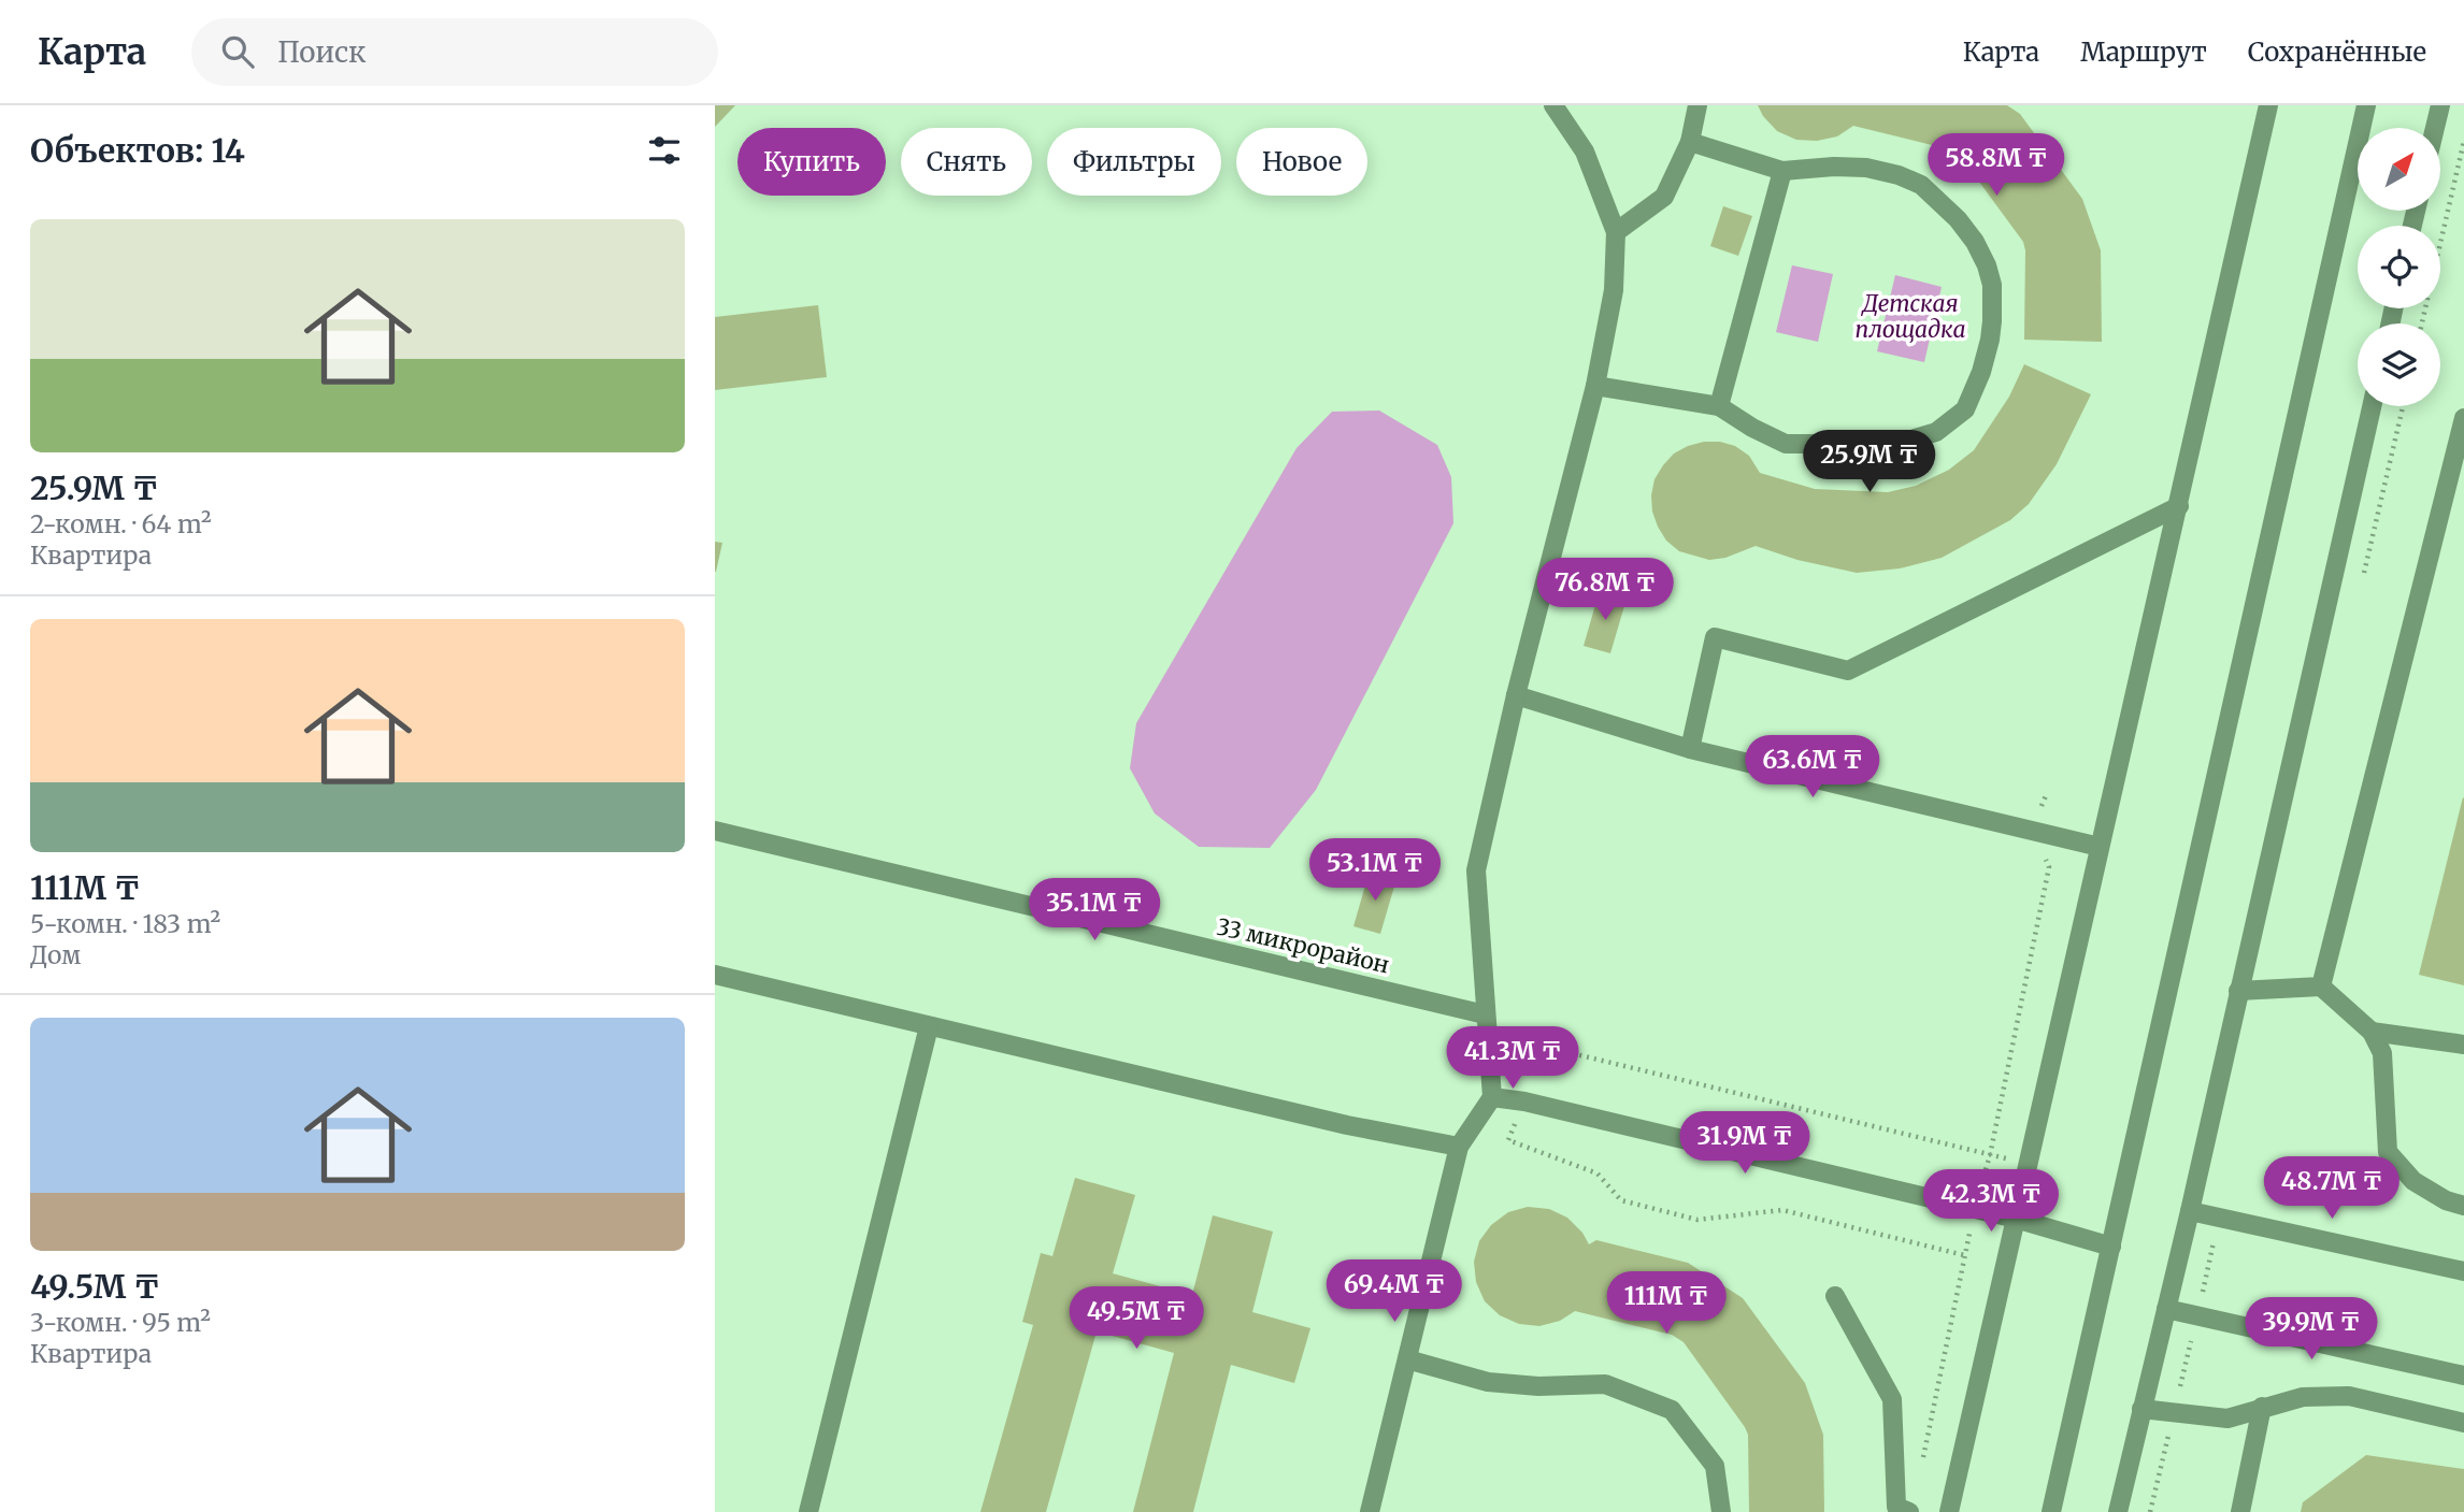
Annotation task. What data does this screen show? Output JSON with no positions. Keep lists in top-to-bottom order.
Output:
{
  "streets": {
    "street": ["33 микрорайон"]
  },
  "parks": ["Детская площадка"],
  "north": "top right",
  "page": {
    "header": "Карта",
    "search": "Поиск",
    "nav": ["Карта", "Маршрут", "Сохранённые"],
    "heading": "Объектов: 14",
    "chip": [
      "Купить",
      "Снять",
      "Фильтры",
      "Новое"
    ],
    "price": [
      "58.8M ₸",
      "25.9M ₸",
      "76.8M ₸",
      "63.6M ₸",
      "53.1M ₸",
      "35.1M ₸",
      "41.3M ₸",
      "31.9M ₸",
      "48.7M ₸",
      "42.3M ₸",
      "69.4M ₸",
      "111M ₸",
      "49.5M ₸",
      "39.9M ₸"
    ],
    "list": [
      {
        "name": "25.9M ₸",
        "note": "2-комн. · 64 m² · Квартира"
      },
      {
        "name": "111M ₸",
        "note": "5-комн. · 183 m² · Дом"
      },
      {
        "name": "49.5M ₸",
        "note": "3-комн. · 95 m² · Квартира"
      }
    ]
  }
}
